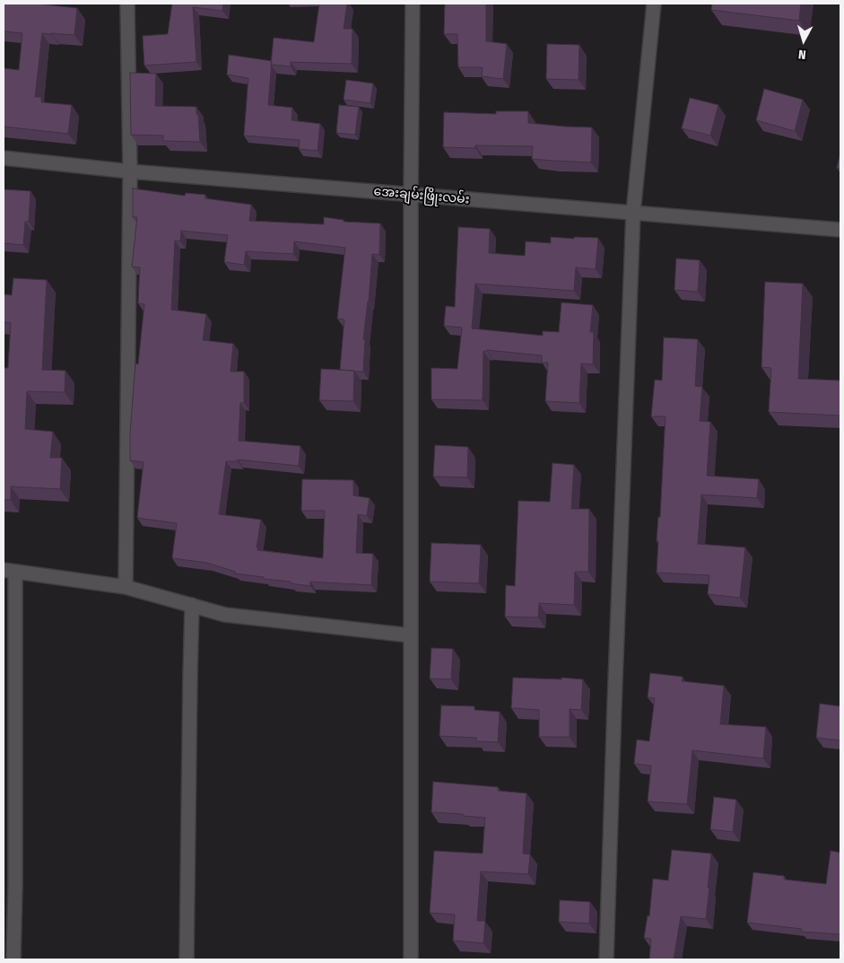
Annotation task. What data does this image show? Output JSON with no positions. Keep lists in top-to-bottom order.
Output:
{
  "streets": {
    "street": ["အေးချမ်းဖြိုးလမ်း"]
  },
  "north": "bottom"
}
